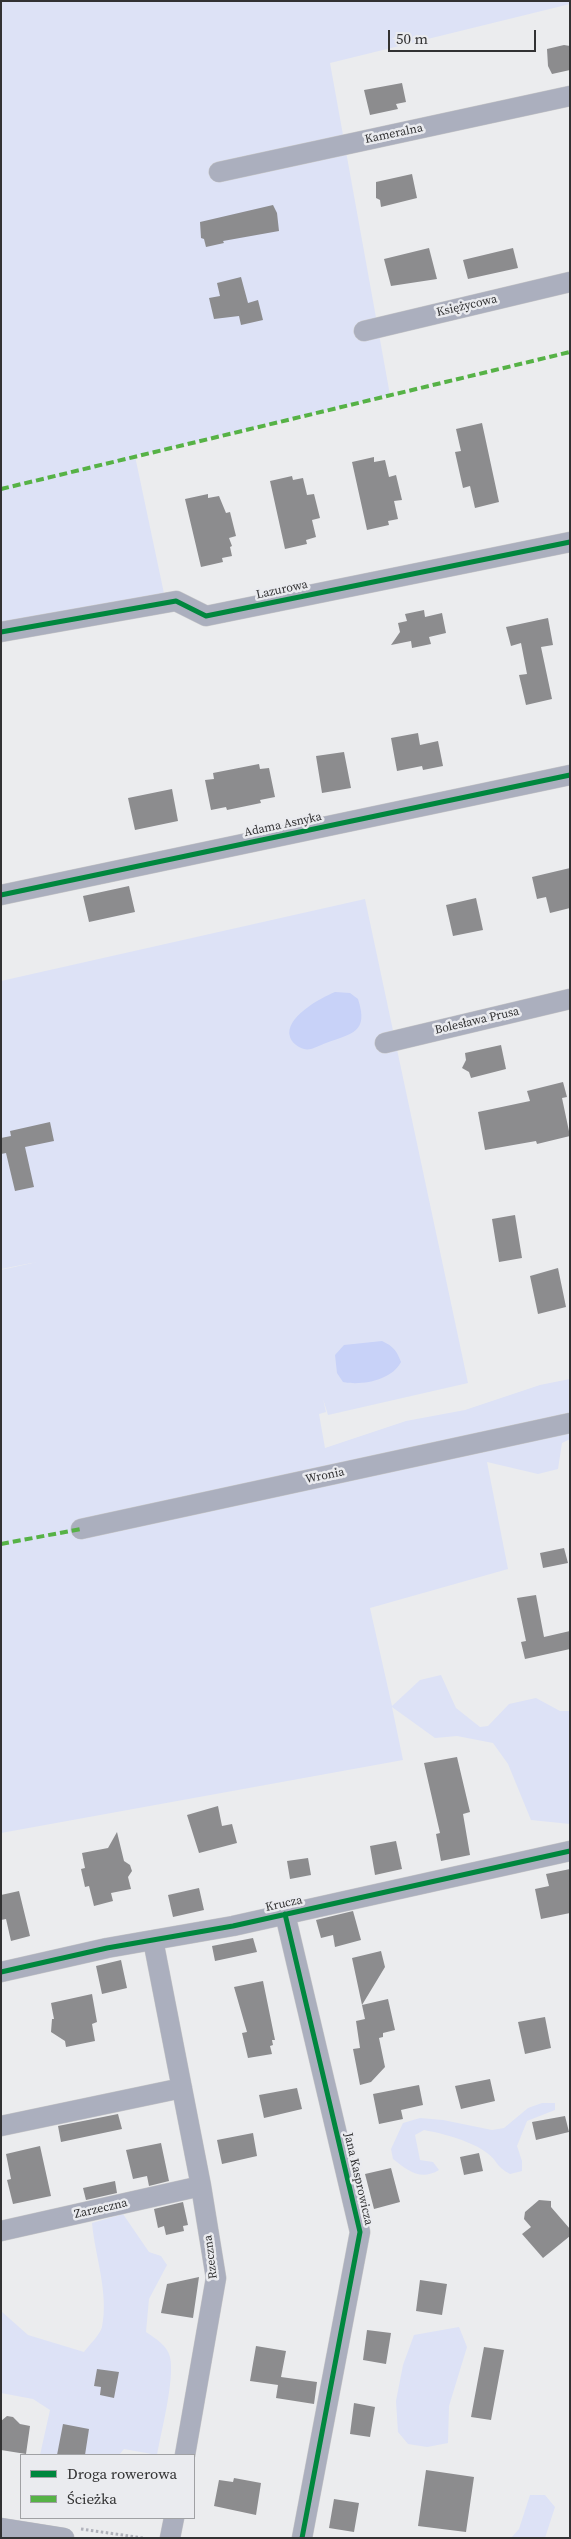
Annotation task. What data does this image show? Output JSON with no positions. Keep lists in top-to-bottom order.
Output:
{
  "streets": {
    "street": [
      "Kameralna",
      "Księżycowa",
      "Lazurowa",
      "Adama Asnyka",
      "Bolesława Prusa",
      "Wronia",
      "Krucza",
      "Jana Kasprowicza",
      "Zarzeczna",
      "Rzeczna"
    ]
  },
  "crossings": [
    ["Krucza", "Jana Kasprowicza"],
    ["Krucza", "Rzeczna"],
    ["Zarzeczna", "Rzeczna"]
  ],
  "legend": ["Droga rowerowa", "Ścieżka"],
  "scale_bar": "50 m"
}
